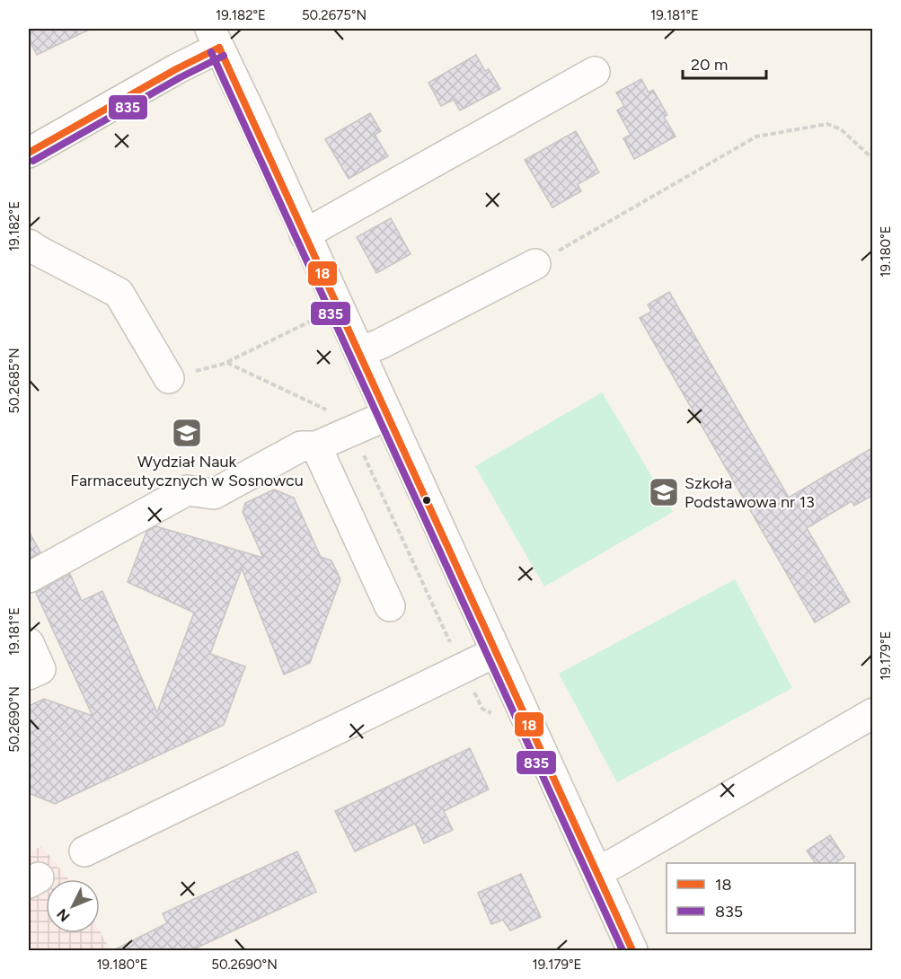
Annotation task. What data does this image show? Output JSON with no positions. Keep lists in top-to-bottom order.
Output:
{
  "places": {
    "school or university": ["Wydział Nauk Farmaceutycznych w Sosnowcu", "Szkoła Podstawowa nr 13"]
  },
  "lines": ["transit line 18", "transit line 835"],
  "legend": ["18", "835"],
  "scale_bar": "20 m",
  "north": "bottom left",
  "coordinates": [
    "19.182°E",
    "50.2675°N",
    "19.181°E",
    "19.180°E",
    "50.2685°N",
    "19.179°E",
    "50.2690°N"
  ]
}
